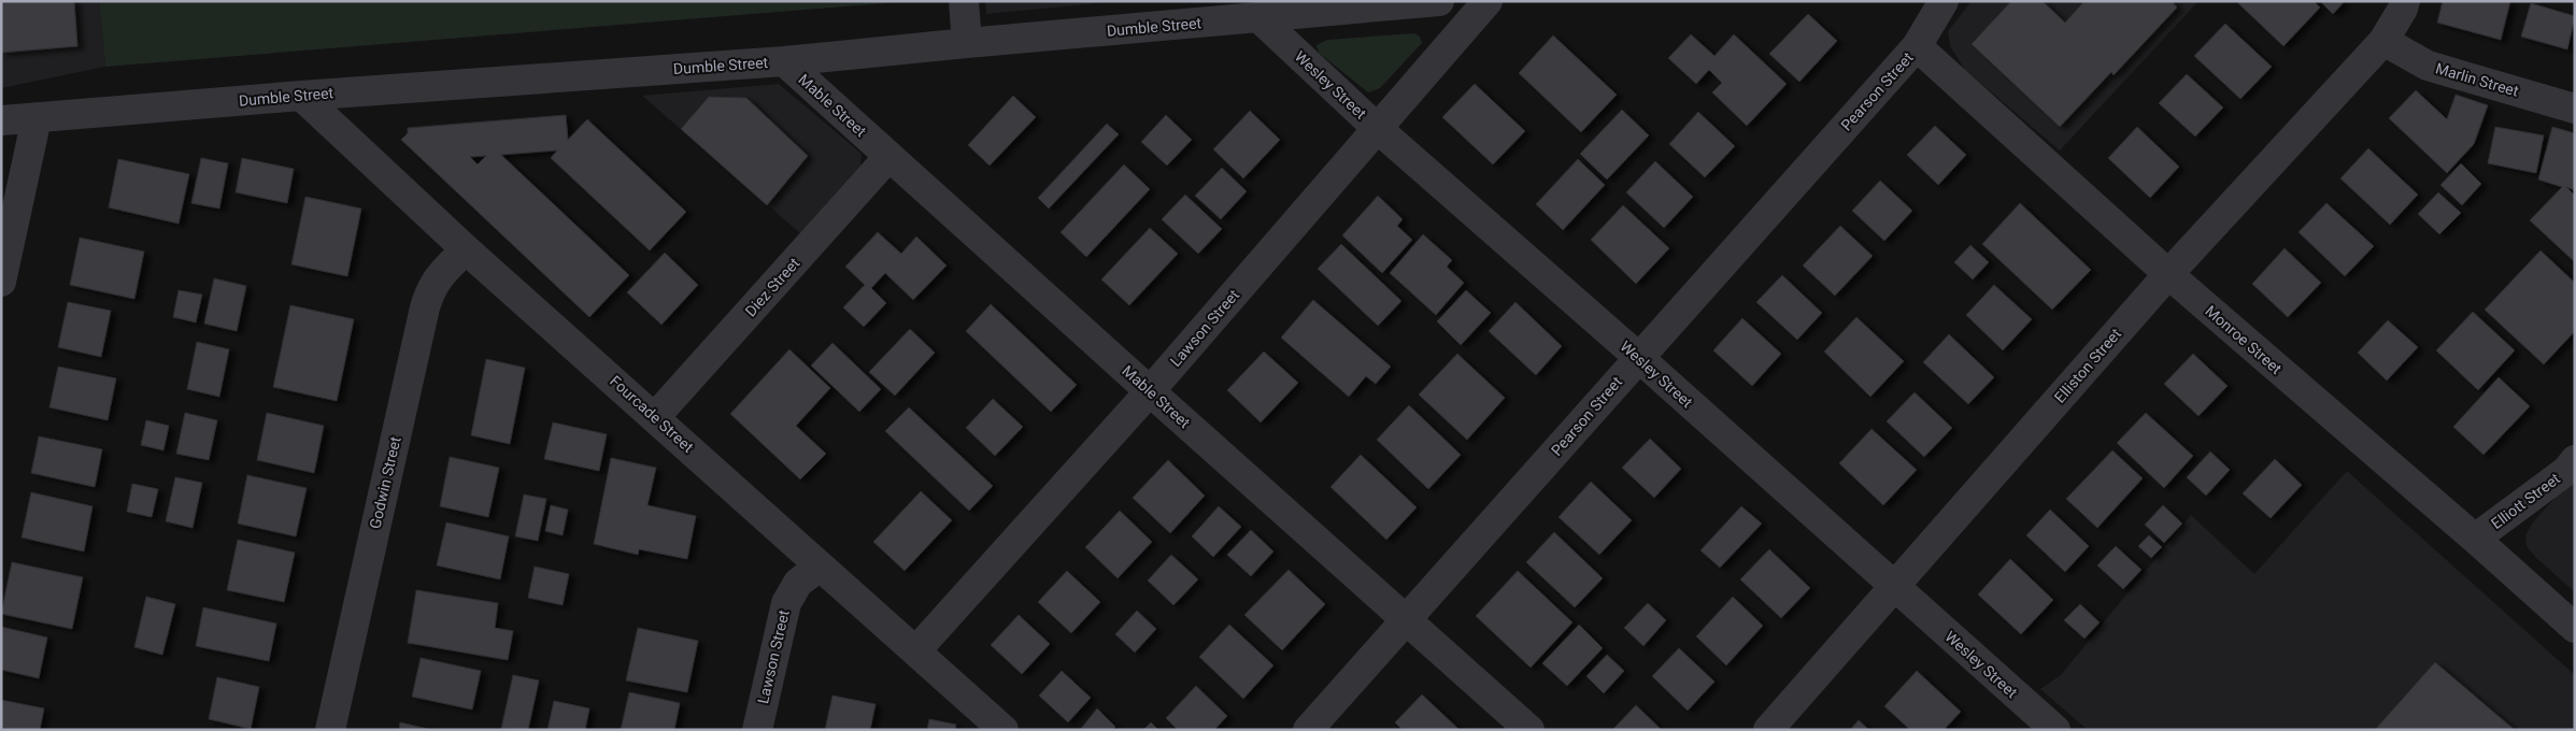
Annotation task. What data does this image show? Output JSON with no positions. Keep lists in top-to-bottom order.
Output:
{
  "streets": {
    "street": [
      "Dumble Street",
      "Marlin Street",
      "Wesley Street",
      "Pearson Street",
      "Mable Street",
      "Diez Street",
      "Lawson Street",
      "Monroe Street",
      "Elliston Street",
      "Fourcade Street",
      "Godwin Street",
      "Elliott Street"
    ]
  },
  "crossings": [
    ["Dumble Street", "Wesley Street"],
    ["Dumble Street", "Mable Street"],
    ["Dumble Street", "Fourcade Street"],
    ["Marlin Street", "Elliston Street"],
    ["Wesley Street", "Pearson Street"],
    ["Wesley Street", "Lawson Street"],
    ["Wesley Street", "Elliston Street"],
    ["Pearson Street", "Mable Street"],
    ["Pearson Street", "Monroe Street"],
    ["Mable Street", "Diez Street"],
    ["Mable Street", "Lawson Street"],
    ["Diez Street", "Fourcade Street"],
    ["Lawson Street", "Fourcade Street"],
    ["Monroe Street", "Elliston Street"],
    ["Monroe Street", "Elliott Street"],
    ["Fourcade Street", "Godwin Street"]
  ]
}
